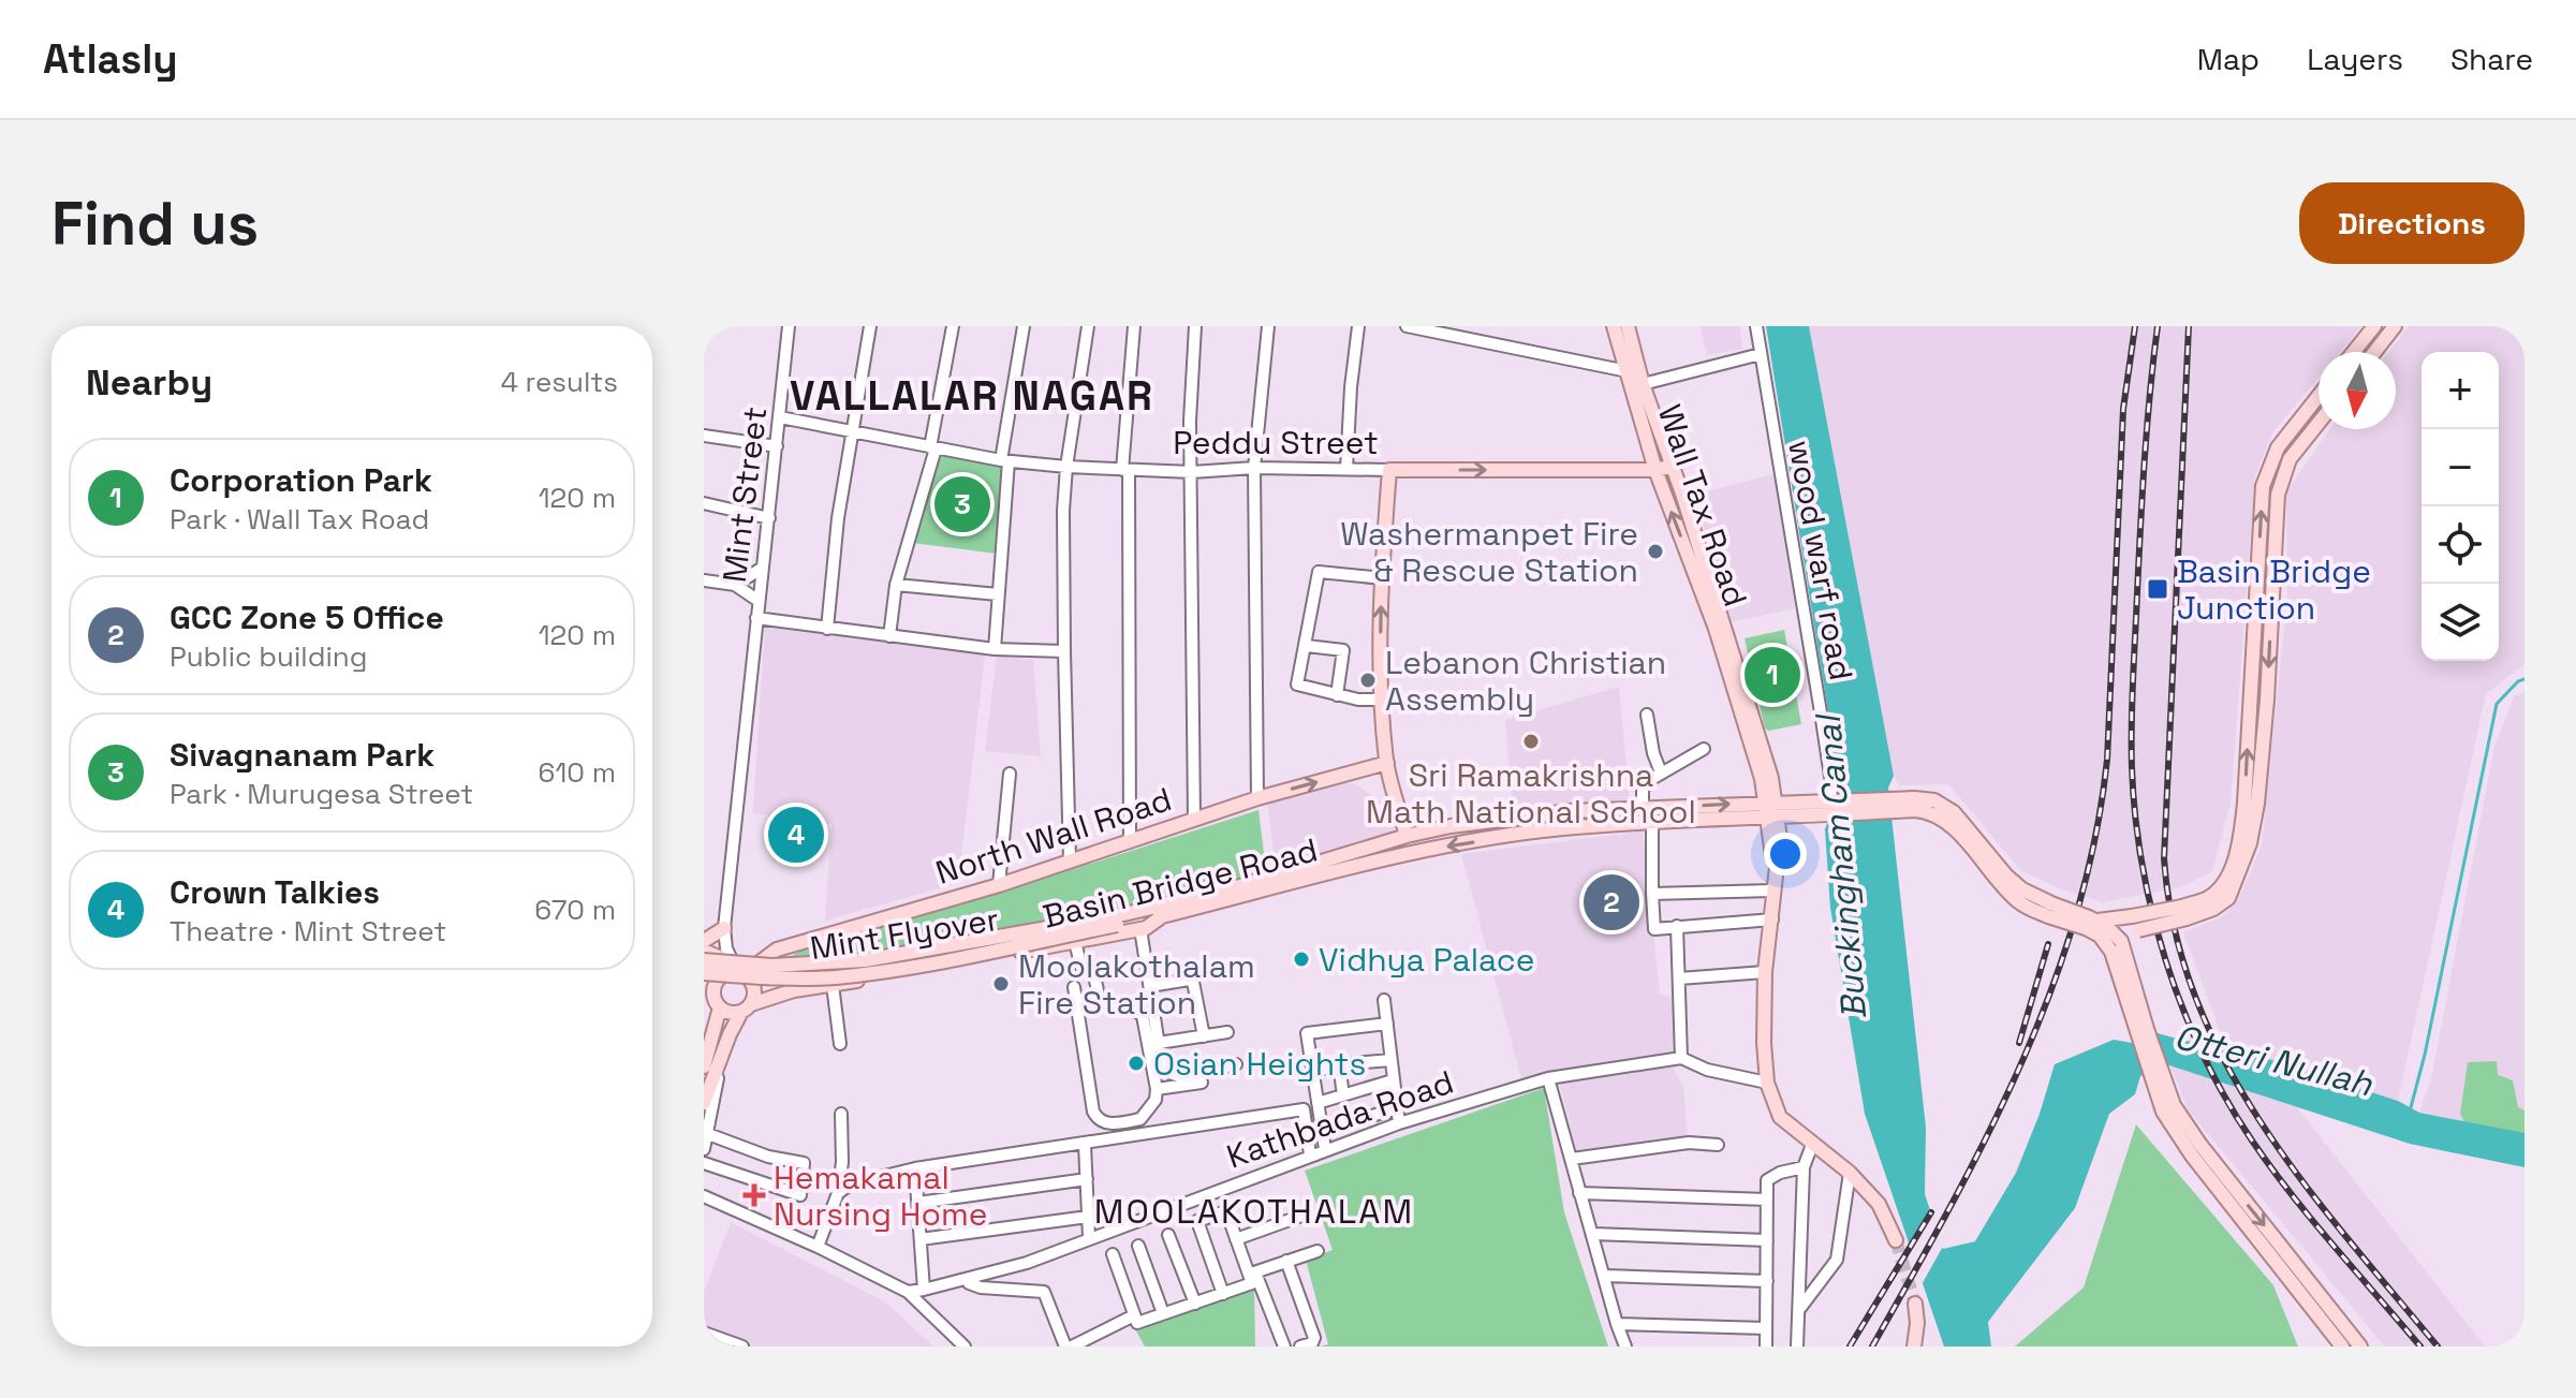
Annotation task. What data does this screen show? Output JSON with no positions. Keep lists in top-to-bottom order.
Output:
{
  "streets": {
    "main road": [
      "Peddu Street",
      "Wall Tax Road",
      "North Wall Road",
      "Basin Bridge Road",
      "Mint Flyover"
    ],
    "street": ["Mint Street", "wood warf road", "Kathbada Road"]
  },
  "crossings": [
    ["Peddu Street", "Mint Street"],
    ["Peddu Street", "Wall Tax Road"],
    ["Mint Street", "North Wall Road"],
    ["Mint Street", "Basin Bridge Road"],
    ["Wall Tax Road", "Basin Bridge Road"],
    ["North Wall Road", "Basin Bridge Road"],
    ["Basin Bridge Road", "Mint Flyover"]
  ],
  "districts": ["VALLALAR NAGAR", "MOOLAKOTHALAM"],
  "water": ["Buckingham Canal", "Otteri Nullah"],
  "places": {
    "other": [
      "Washermanpet Fire & Rescue Station",
      "Lebanon Christian Assembly",
      "Sri Ramakrishna Math National School",
      "Vidhya Palace",
      "Moolakothalam Fire Station",
      "Osian Heights"
    ],
    "transit": ["Basin Bridge Junction"],
    "health": ["Hemakamal Nursing Home"]
  },
  "north": "bottom",
  "page": {
    "header": "Atlasly",
    "nav": ["Map", "Layers", "Share"],
    "buttons": "Directions",
    "title": "Find us",
    "heading": ["Nearby", "4 results"],
    "map_buttons": ["+", "−"],
    "list": [
      {
        "mark": "1",
        "name": "Corporation Park",
        "note": "Park · Wall Tax Road",
        "value": "120 m"
      },
      {
        "mark": "2",
        "name": "GCC Zone 5 Office",
        "note": "Public building",
        "value": "120 m"
      },
      {
        "mark": "3",
        "name": "Sivagnanam Park",
        "note": "Park · Murugesa Street",
        "value": "610 m"
      },
      {
        "mark": "4",
        "name": "Crown Talkies",
        "note": "Theatre · Mint Street",
        "value": "670 m"
      }
    ],
    "pins": [
      "3",
      "1",
      "4",
      "2"
    ]
  }
}
